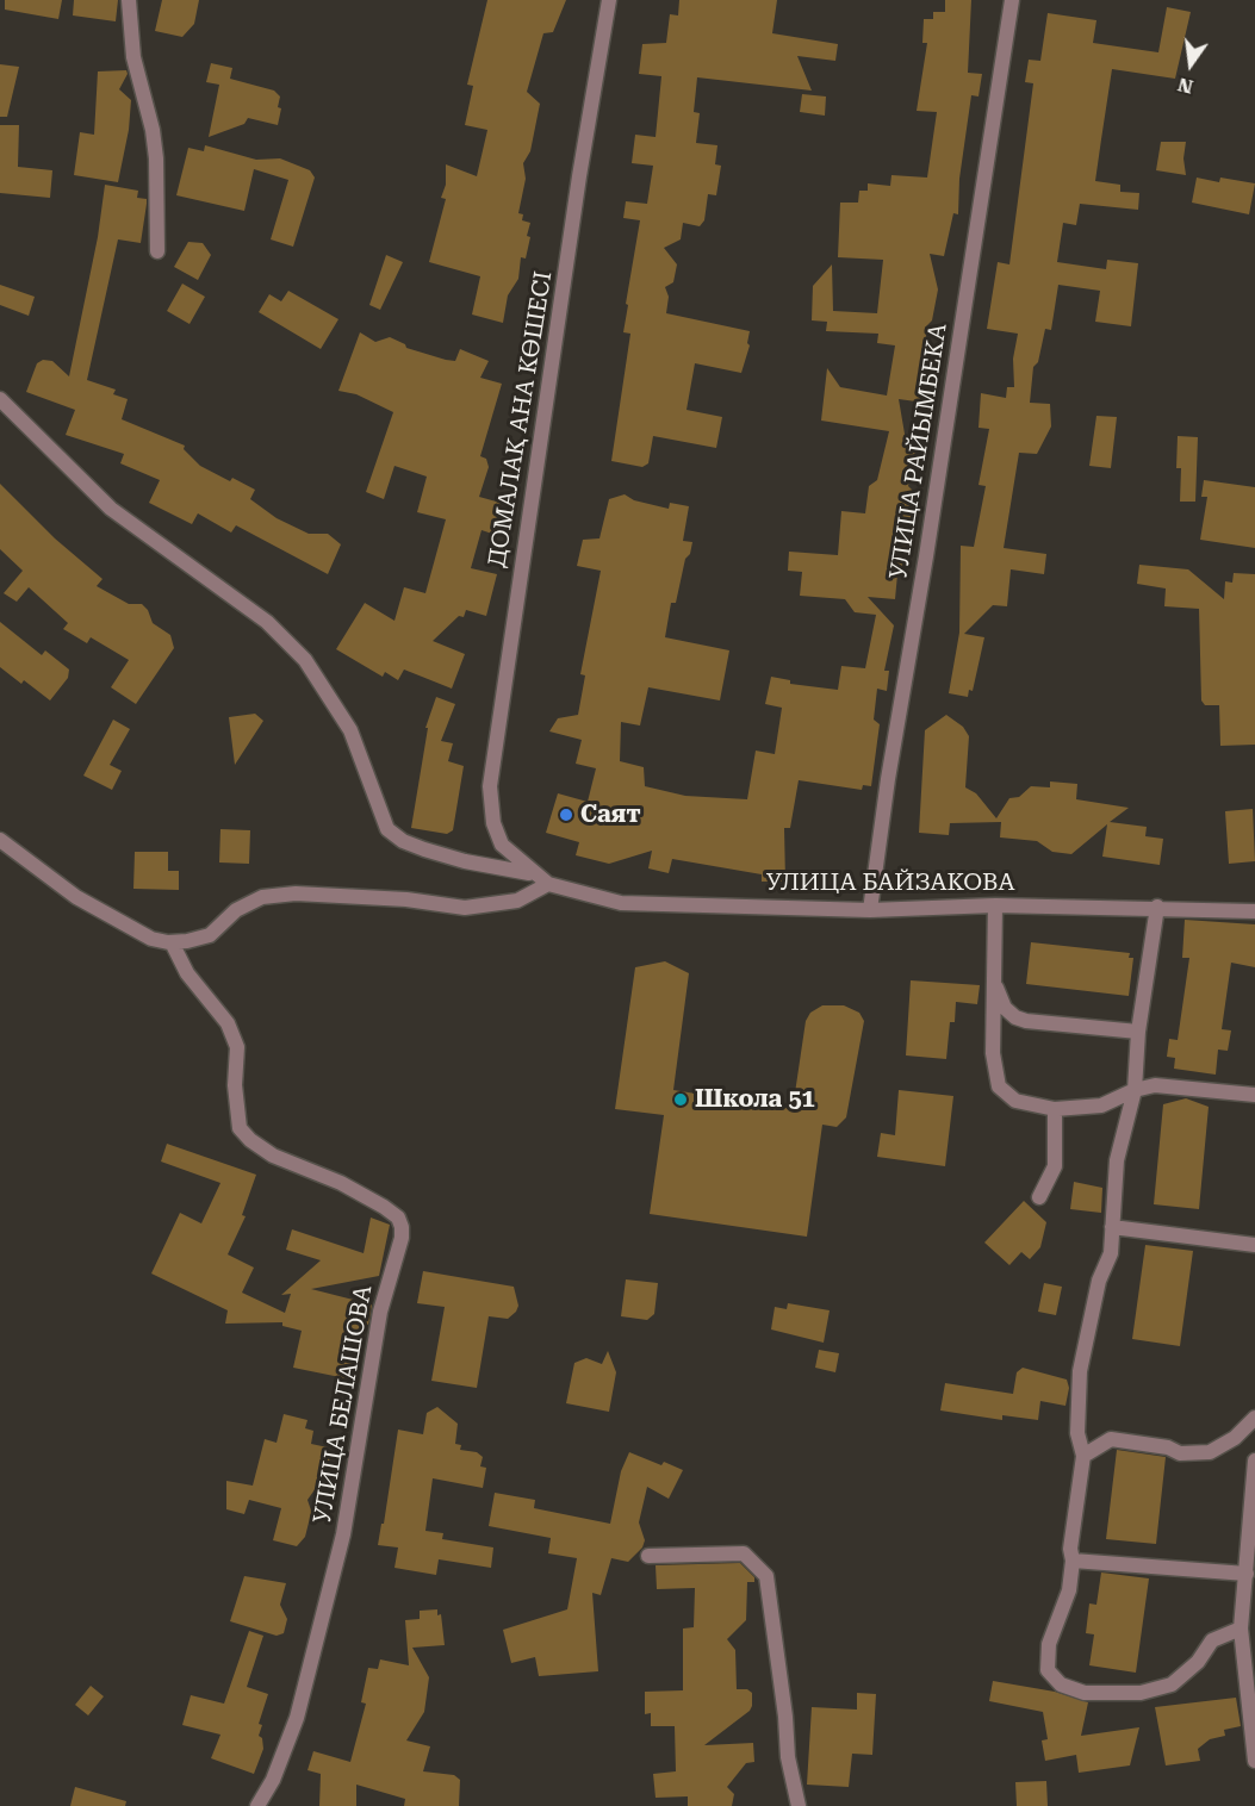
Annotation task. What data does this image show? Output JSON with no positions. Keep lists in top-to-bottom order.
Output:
{
  "streets": {
    "street": [
      "ДОМАЛАҚ АНА КӨШЕСІ",
      "УЛИЦА РАЙЫМБЕКА",
      "УЛИЦА БАЙЗАКОВА",
      "УЛИЦА БЕЛАШОВА"
    ]
  },
  "crossings": [
    ["ДОМАЛАҚ АНА КӨШЕСІ", "УЛИЦА БАЙЗАКОВА"],
    ["УЛИЦА РАЙЫМБЕКА", "УЛИЦА БАЙЗАКОВА"]
  ],
  "places": ["Саят", "Школа 51"],
  "north": "bottom"
}
